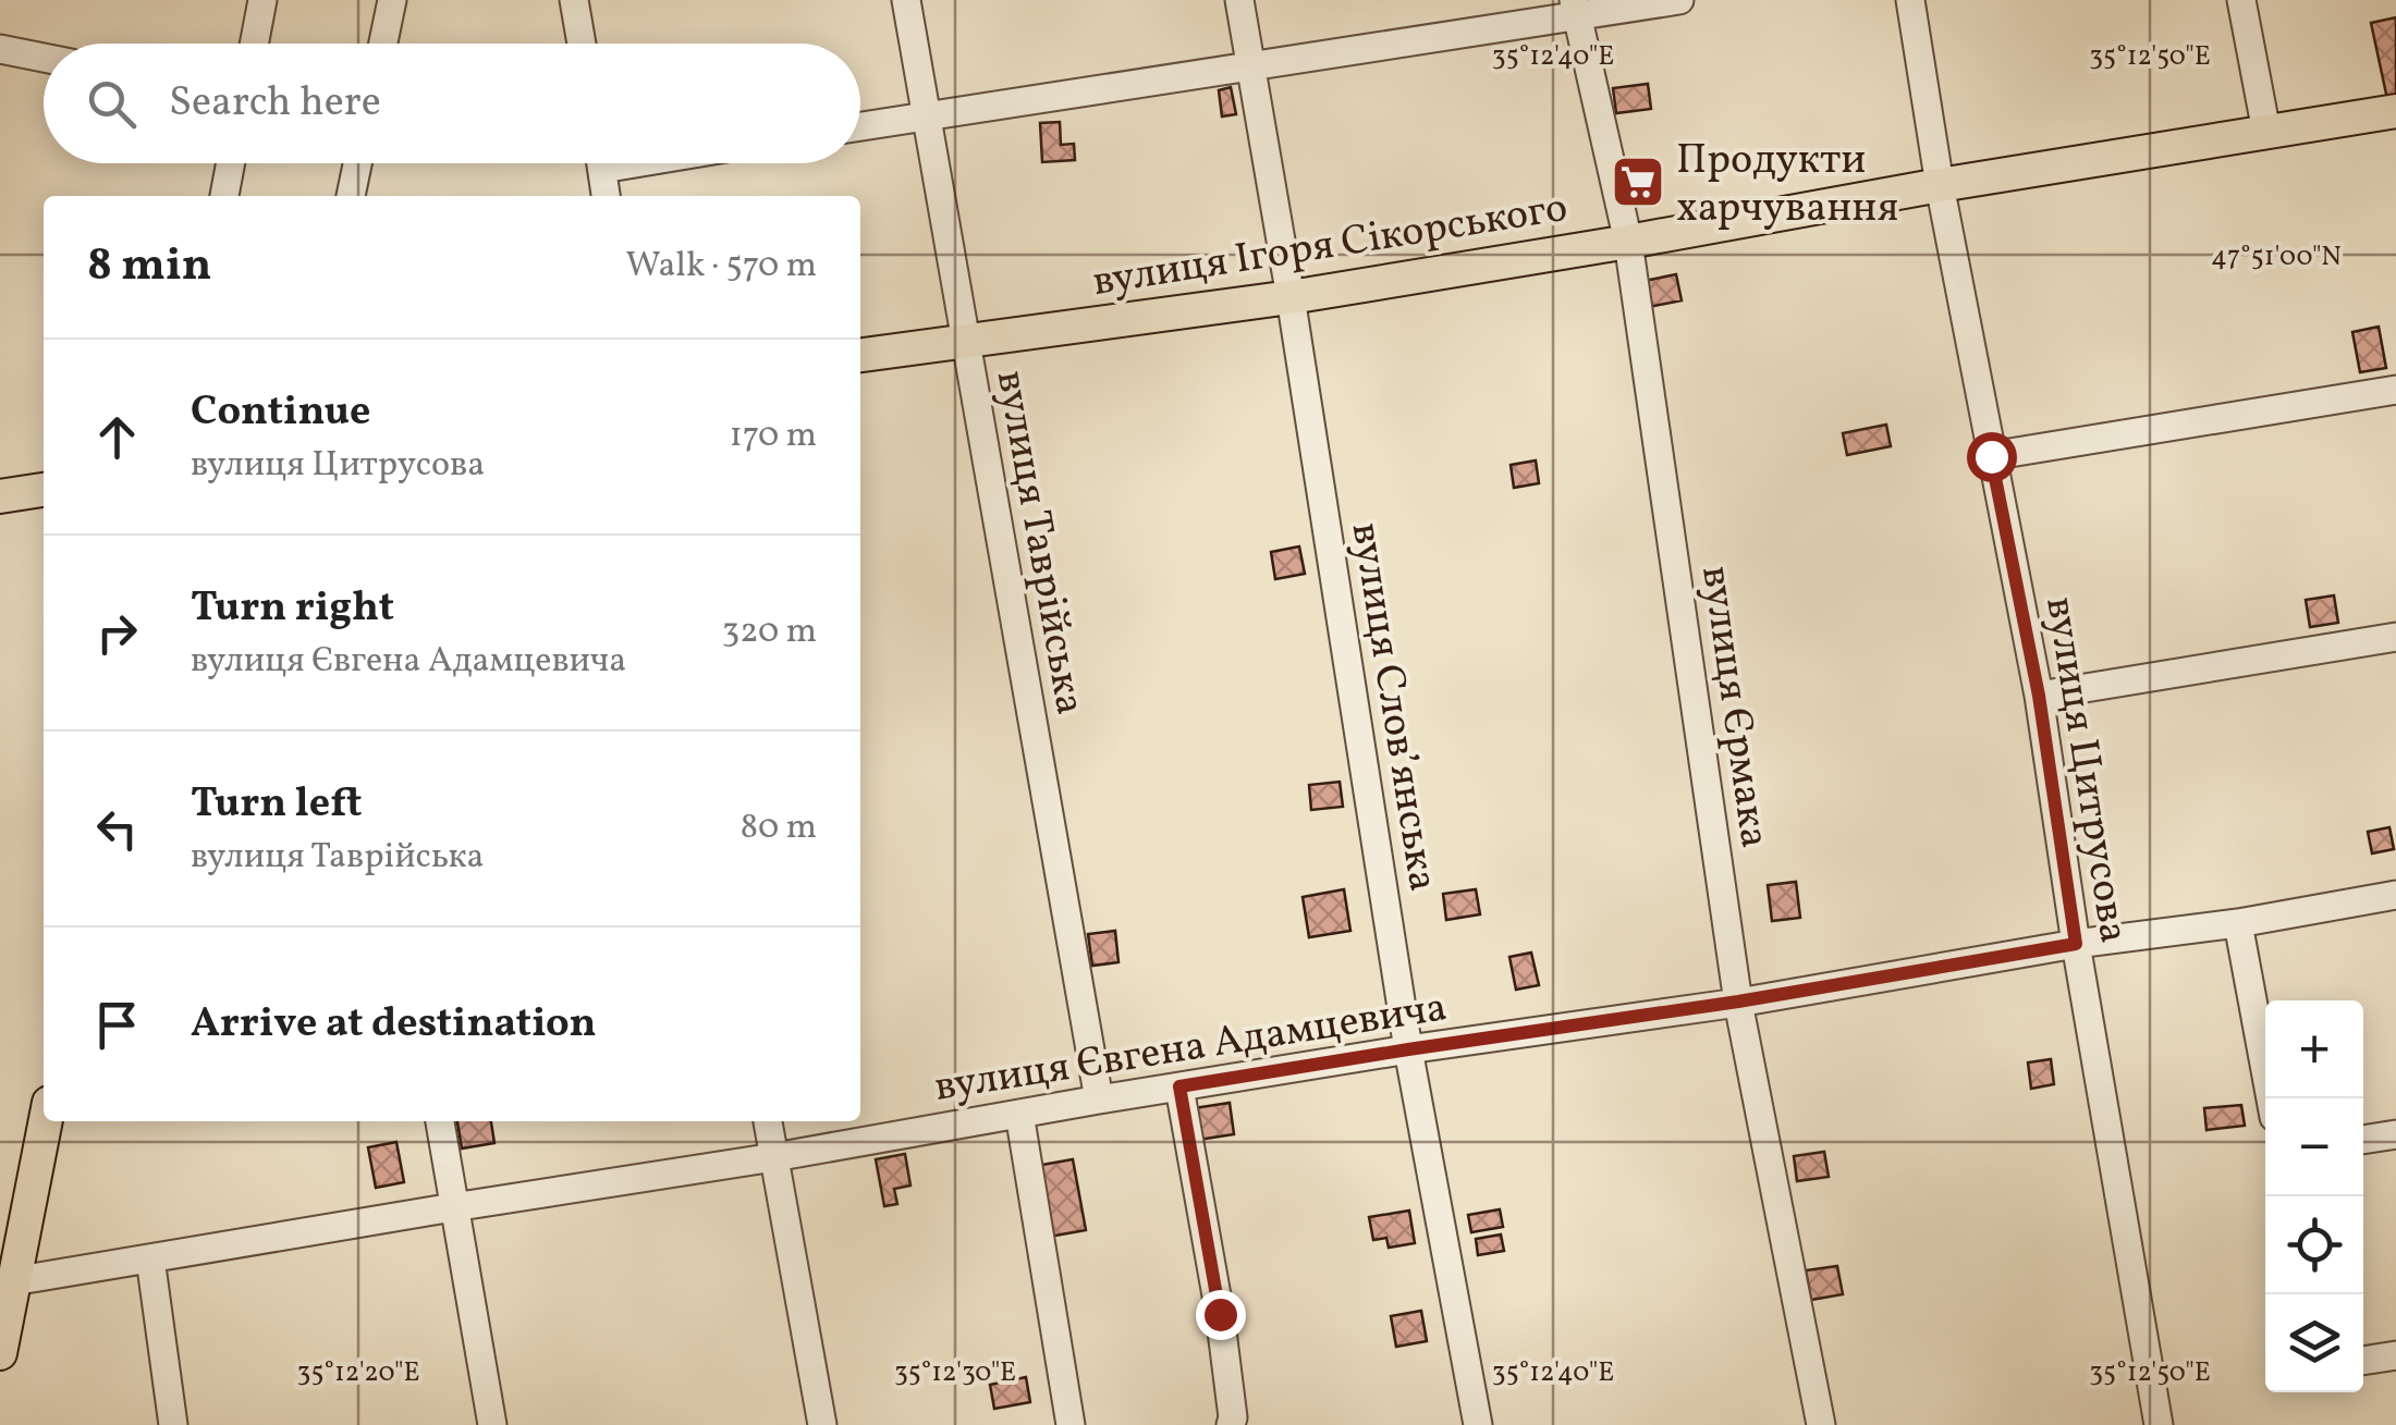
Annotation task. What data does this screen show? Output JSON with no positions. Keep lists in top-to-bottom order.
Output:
{
  "streets": {
    "main road": ["вулиця Ігоря Сікорського"],
    "street": [
      "вулиця Таврійська",
      "вулиця Слов’янська",
      "вулиця Єрмака",
      "вулиця Цитрусова",
      "вулиця Євгена Адамцевича"
    ]
  },
  "crossings": [
    ["вулиця Ігоря Сікорського", "вулиця Таврійська"],
    ["вулиця Ігоря Сікорського", "вулиця Слов’янська"],
    ["вулиця Ігоря Сікорського", "вулиця Єрмака"],
    ["вулиця Ігоря Сікорського", "вулиця Цитрусова"],
    ["вулиця Таврійська", "вулиця Євгена Адамцевича"],
    ["вулиця Слов’янська", "вулиця Євгена Адамцевича"],
    ["вулиця Єрмака", "вулиця Євгена Адамцевича"],
    ["вулиця Цитрусова", "вулиця Євгена Адамцевича"]
  ],
  "places": {
    "supermarket": ["Продукти харчування"]
  },
  "page": {
    "search": "Search here",
    "heading": ["8 min", "Walk · 570 m"],
    "list": [
      ["Continue", "вулиця Цитрусова", "170 m"],
      ["Turn right", "вулиця Євгена Адамцевича", "320 m"],
      ["Turn left", "вулиця Таврійська", "80 m"],
      "Arrive at destination"
    ],
    "map_buttons": ["+", "−"]
  },
  "coordinates": [
    "35°12'40\"E",
    "35°12'50\"E",
    "47°51'00\"N",
    "35°12'20\"E",
    "35°12'30\"E"
  ]
}
